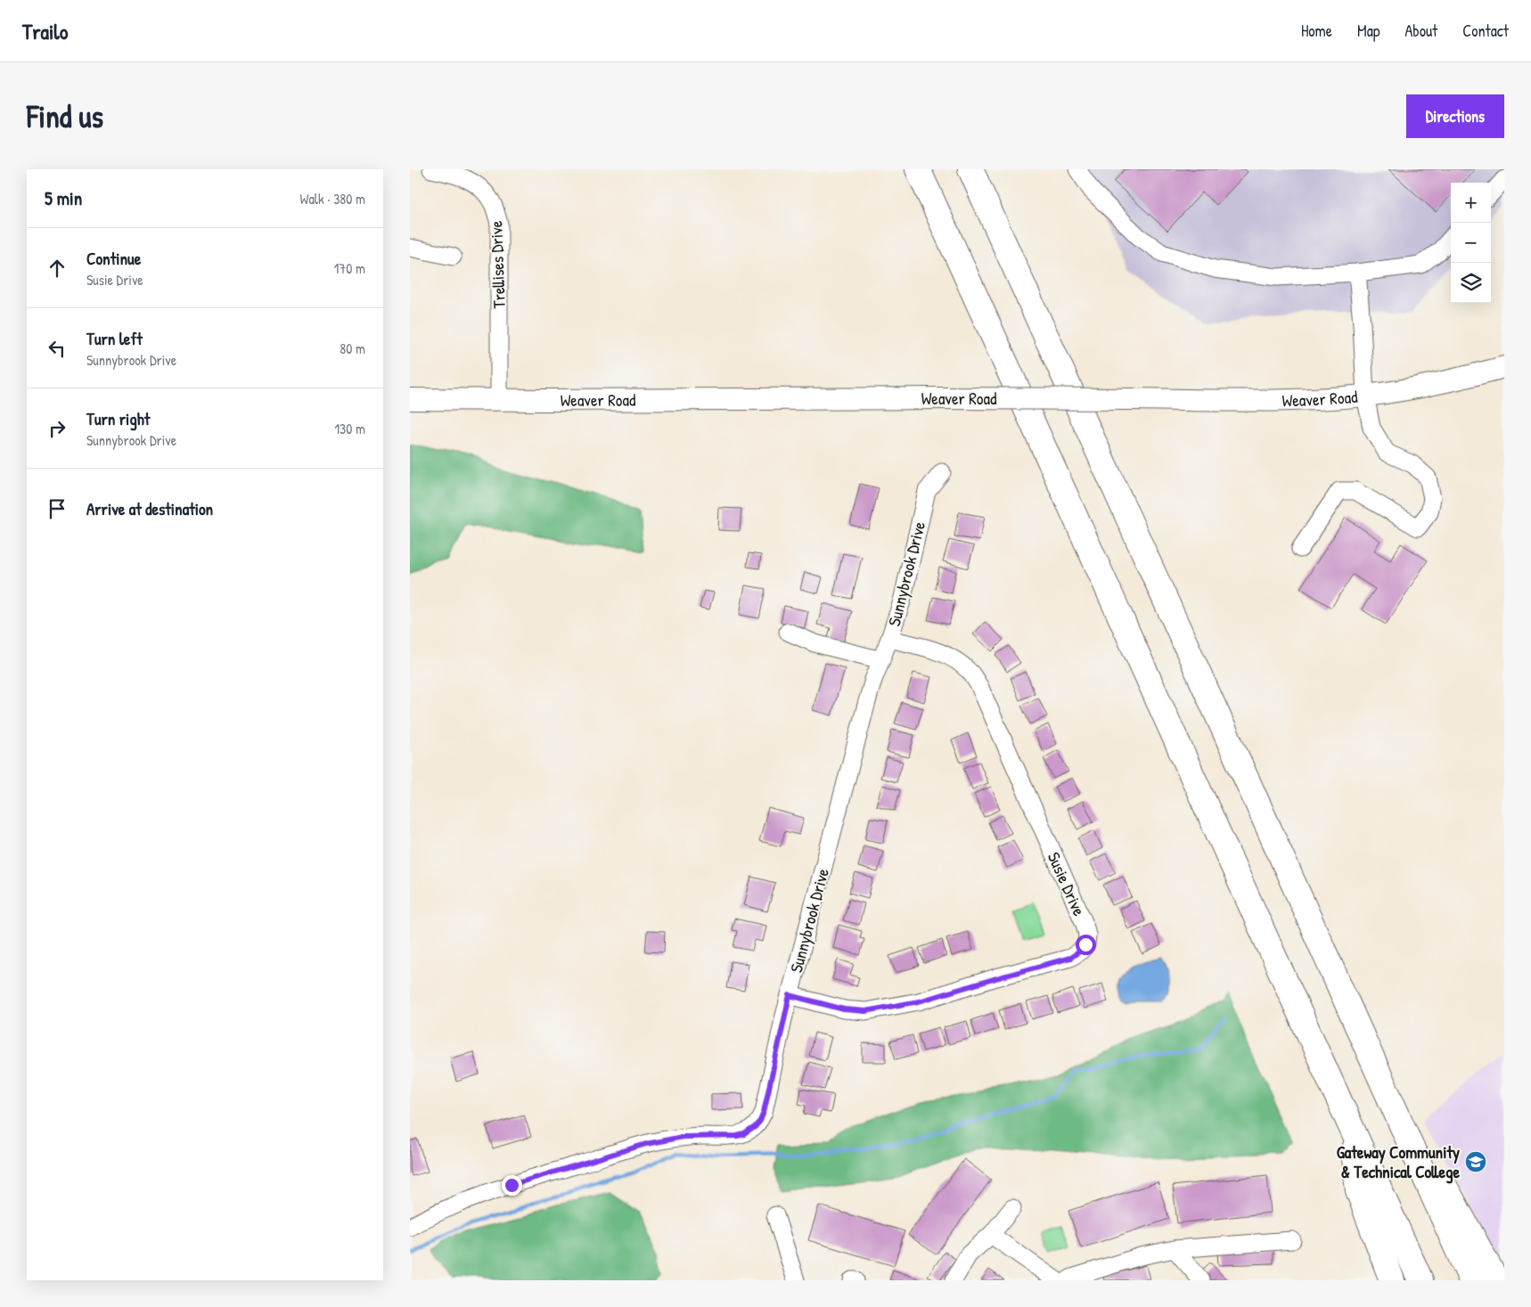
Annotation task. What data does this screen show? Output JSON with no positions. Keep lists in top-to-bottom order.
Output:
{
  "streets": {
    "main road": ["Weaver Road"],
    "street": ["Trellises Drive", "Sunnybrook Drive", "Susie Drive"]
  },
  "crossings": [
    ["Trellises Drive", "Weaver Road"],
    ["Sunnybrook Drive", "Susie Drive"]
  ],
  "places": {
    "school or university": ["Gateway Community & Technical College"]
  },
  "page": {
    "header": "Trailo",
    "nav": [
      "Home",
      "Map",
      "About",
      "Contact"
    ],
    "buttons": "Directions",
    "title": "Find us",
    "heading": ["5 min", "Walk · 380 m"],
    "map_buttons": ["+", "−"],
    "list": [
      ["Continue", "Susie Drive", "170 m"],
      ["Turn left", "Sunnybrook Drive", "80 m"],
      ["Turn right", "Sunnybrook Drive", "130 m"],
      "Arrive at destination"
    ]
  }
}
